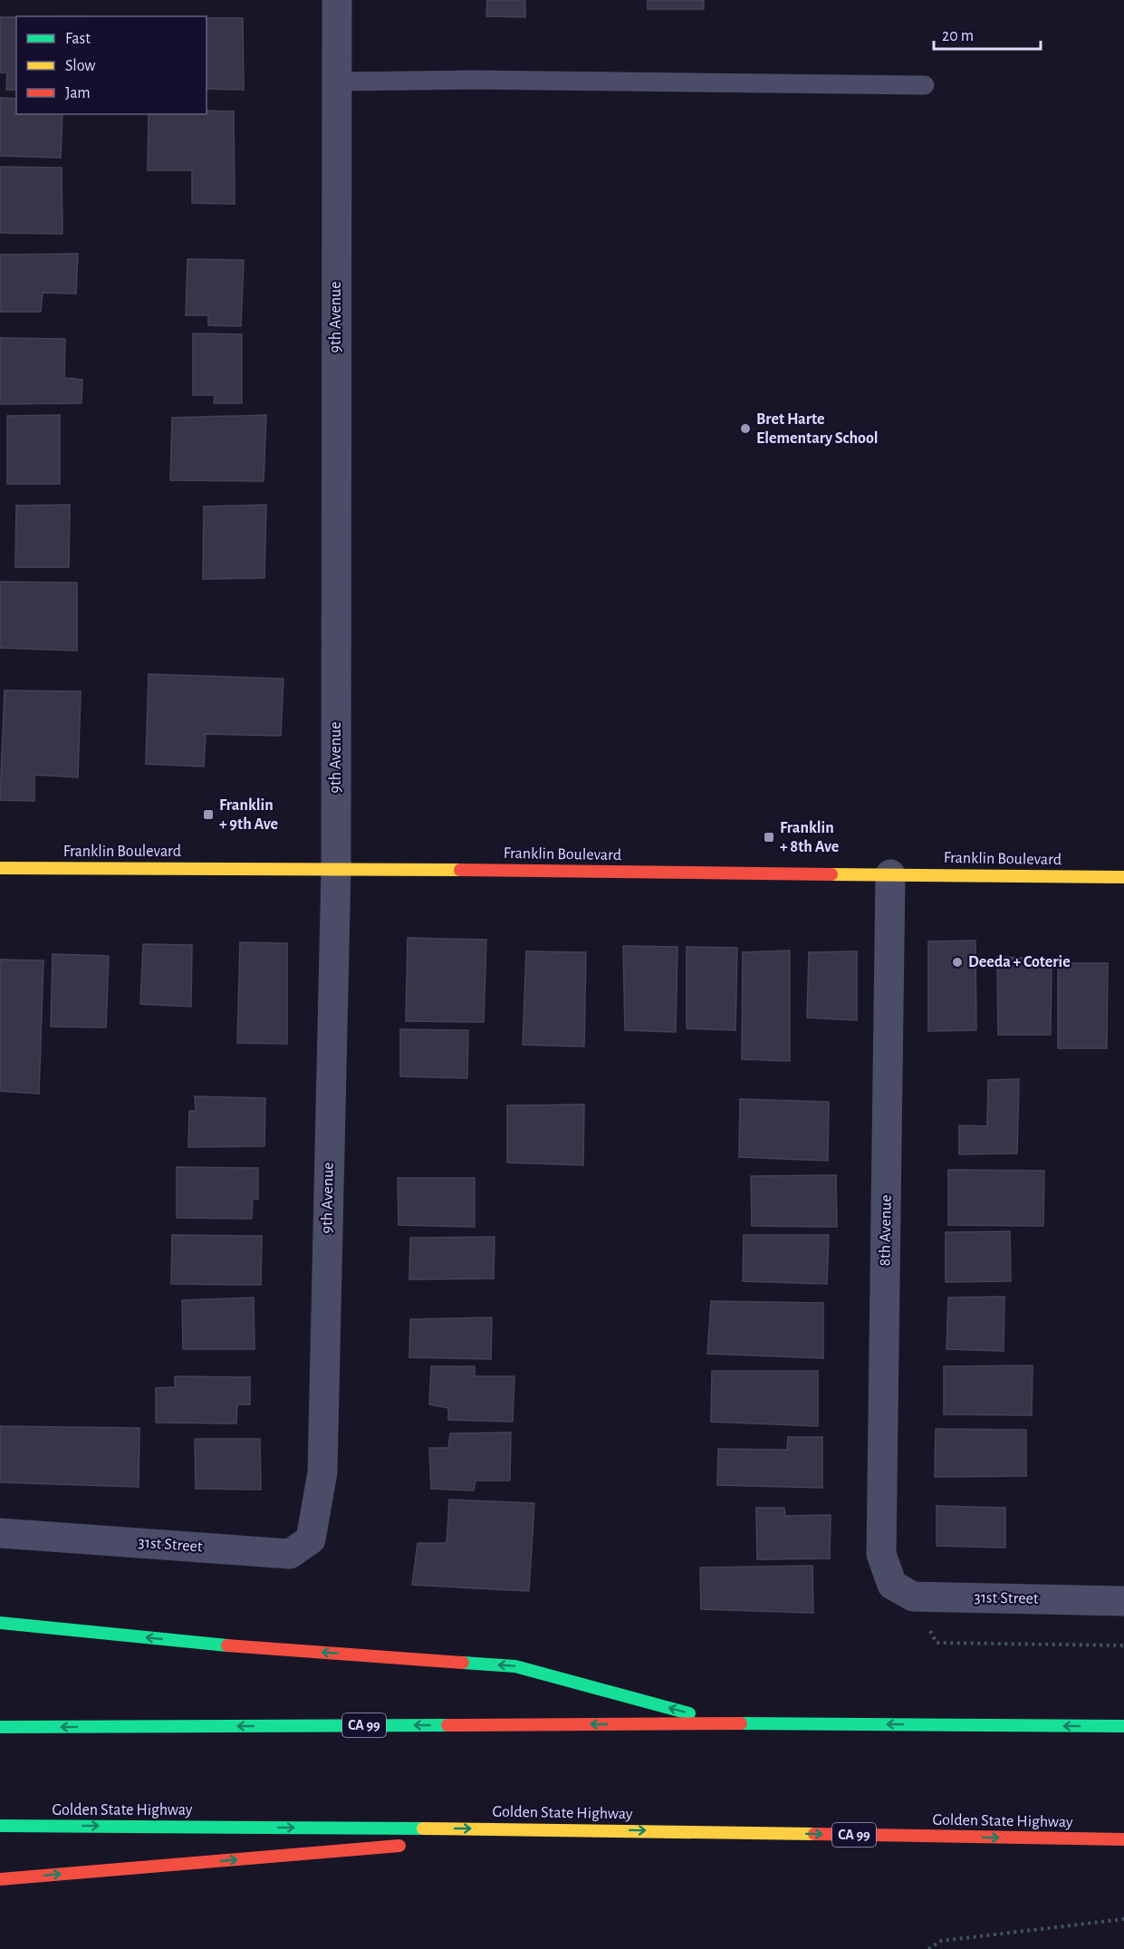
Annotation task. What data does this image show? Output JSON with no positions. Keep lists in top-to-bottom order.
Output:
{
  "streets": {
    "main road": ["Franklin Boulevard", "CA 99", "Golden State Highway"],
    "street": ["9th Avenue", "8th Avenue", "31st Street"]
  },
  "crossings": [
    ["9th Avenue", "Franklin Boulevard"],
    ["9th Avenue", "31st Street"],
    ["Franklin Boulevard", "8th Avenue"],
    ["8th Avenue", "31st Street"]
  ],
  "places": {
    "other": ["Bret Harte Elementary School", "Deeda + Coterie"],
    "transit": ["Franklin + 9th Ave", "Franklin + 8th Ave"]
  },
  "legend": ["Fast", "Slow", "Jam"],
  "scale_bar": "20 m"
}
